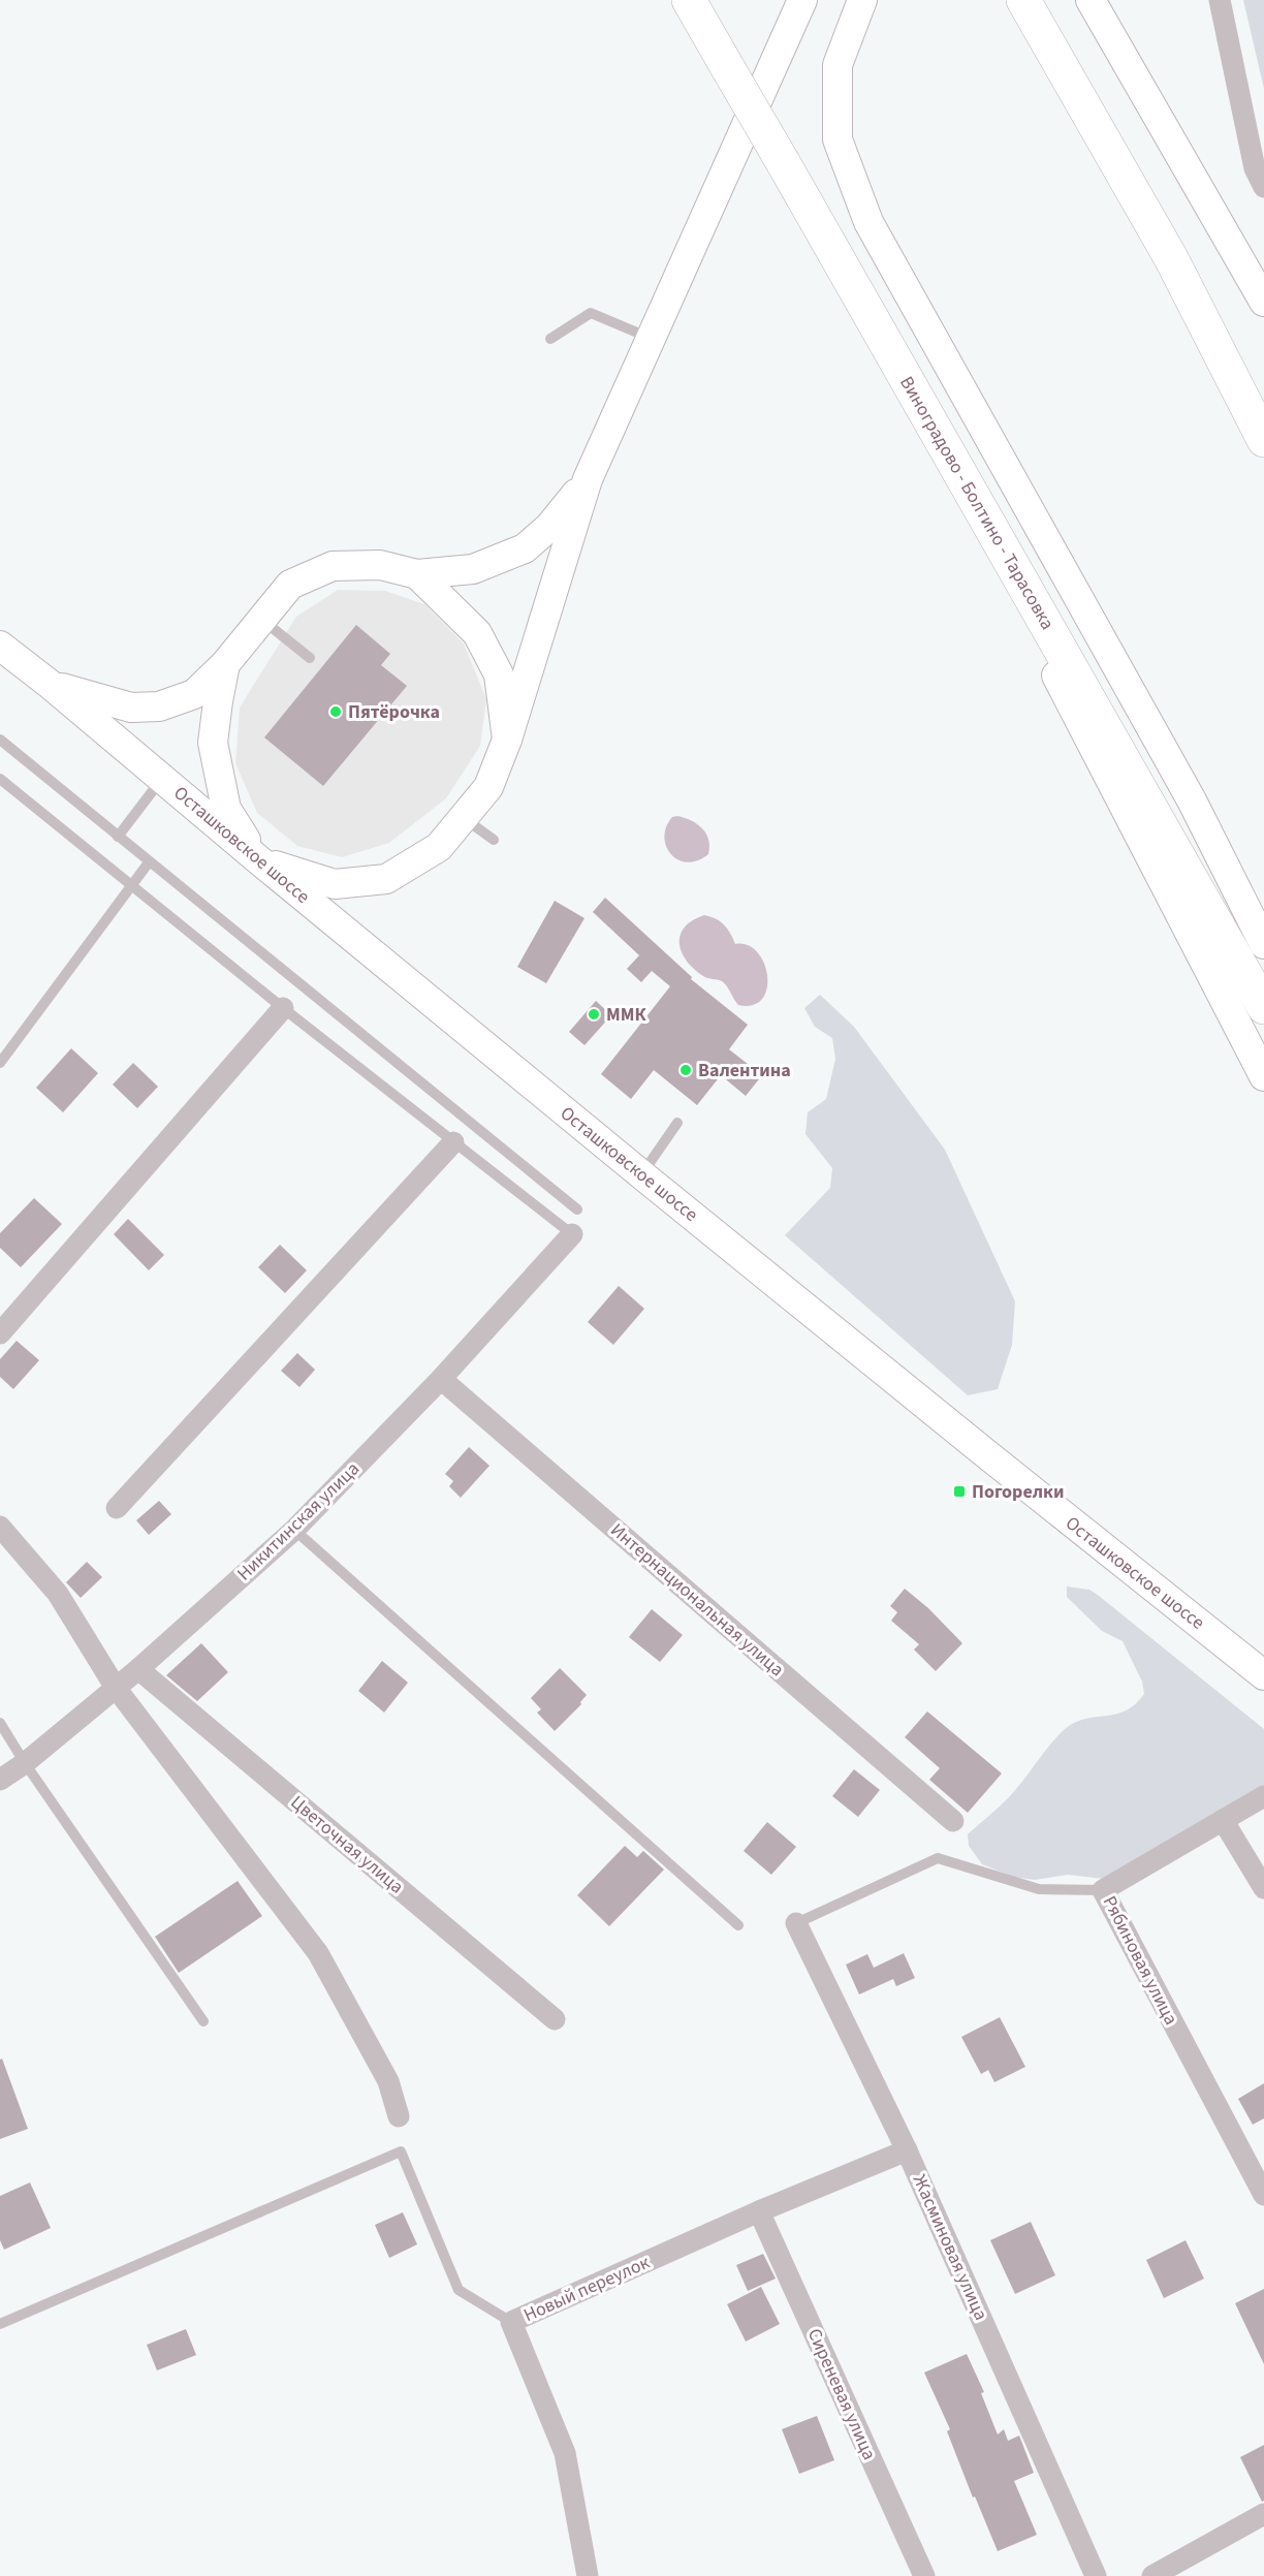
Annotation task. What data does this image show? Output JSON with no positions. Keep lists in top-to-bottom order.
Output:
{
  "streets": {
    "main road": ["Виноградово - Болтино - Тарасовка", "Осташковское шоссе"],
    "street": [
      "Никитинская улица",
      "Интернациональная улица",
      "Цветочная улица",
      "Рябиновая улица",
      "Жасминовая улица",
      "Новый переулок",
      "Сиреневая улица"
    ]
  },
  "crossings": [
    ["Никитинская улица", "Интернациональная улица"],
    ["Никитинская улица", "Цветочная улица"],
    ["Жасминовая улица", "Новый переулок"],
    ["Новый переулок", "Сиреневая улица"]
  ],
  "places": {
    "other": ["Пятёрочка", "ММК", "Валентина"],
    "transit": ["Погорелки"]
  }
}
